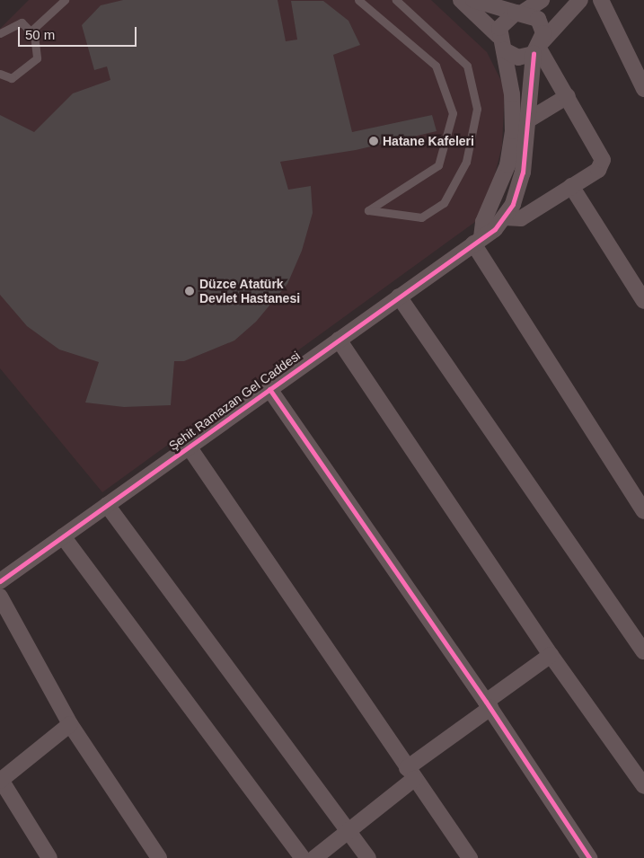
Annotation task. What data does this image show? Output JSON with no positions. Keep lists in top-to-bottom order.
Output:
{
  "streets": {
    "street": ["Şehit Ramazan Gel Caddesi"]
  },
  "places": ["Hatane Kafeleri", "Düzce Atatürk Devlet Hastanesi"],
  "scale_bar": "50 m"
}
